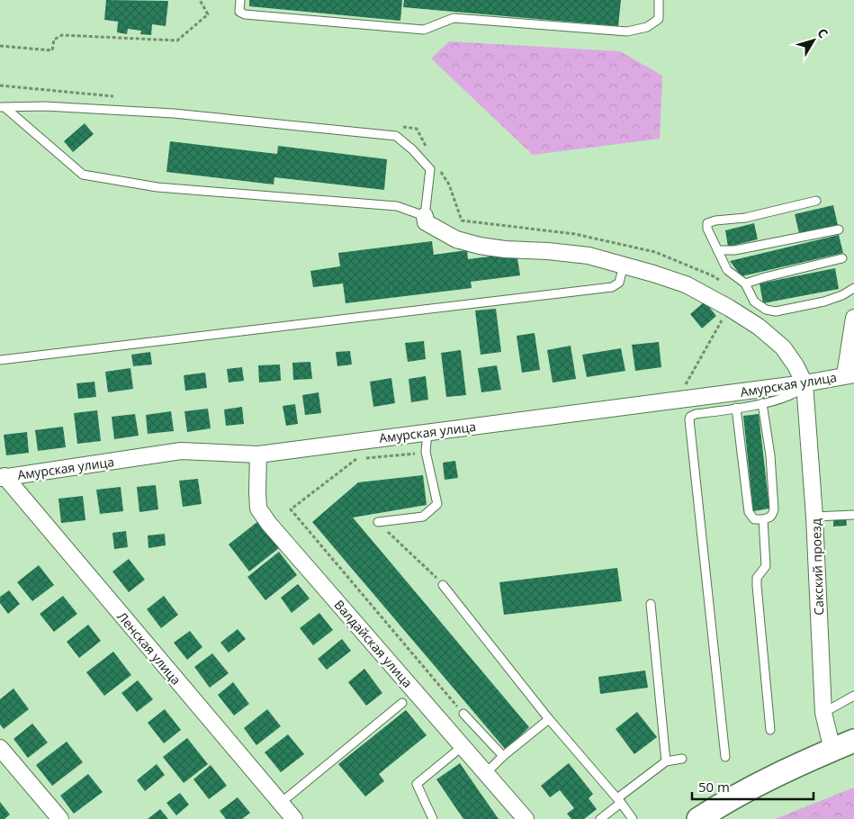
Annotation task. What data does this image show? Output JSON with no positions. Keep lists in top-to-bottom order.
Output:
{
  "streets": {
    "street": [
      "Амурская улица",
      "Сакский проезд",
      "Валдайская улица",
      "Ленская улица"
    ]
  },
  "crossings": [
    ["Амурская улица", "Сакский проезд"],
    ["Амурская улица", "Валдайская улица"],
    ["Амурская улица", "Ленская улица"]
  ],
  "scale_bar": "50 m",
  "north": "top right"
}
